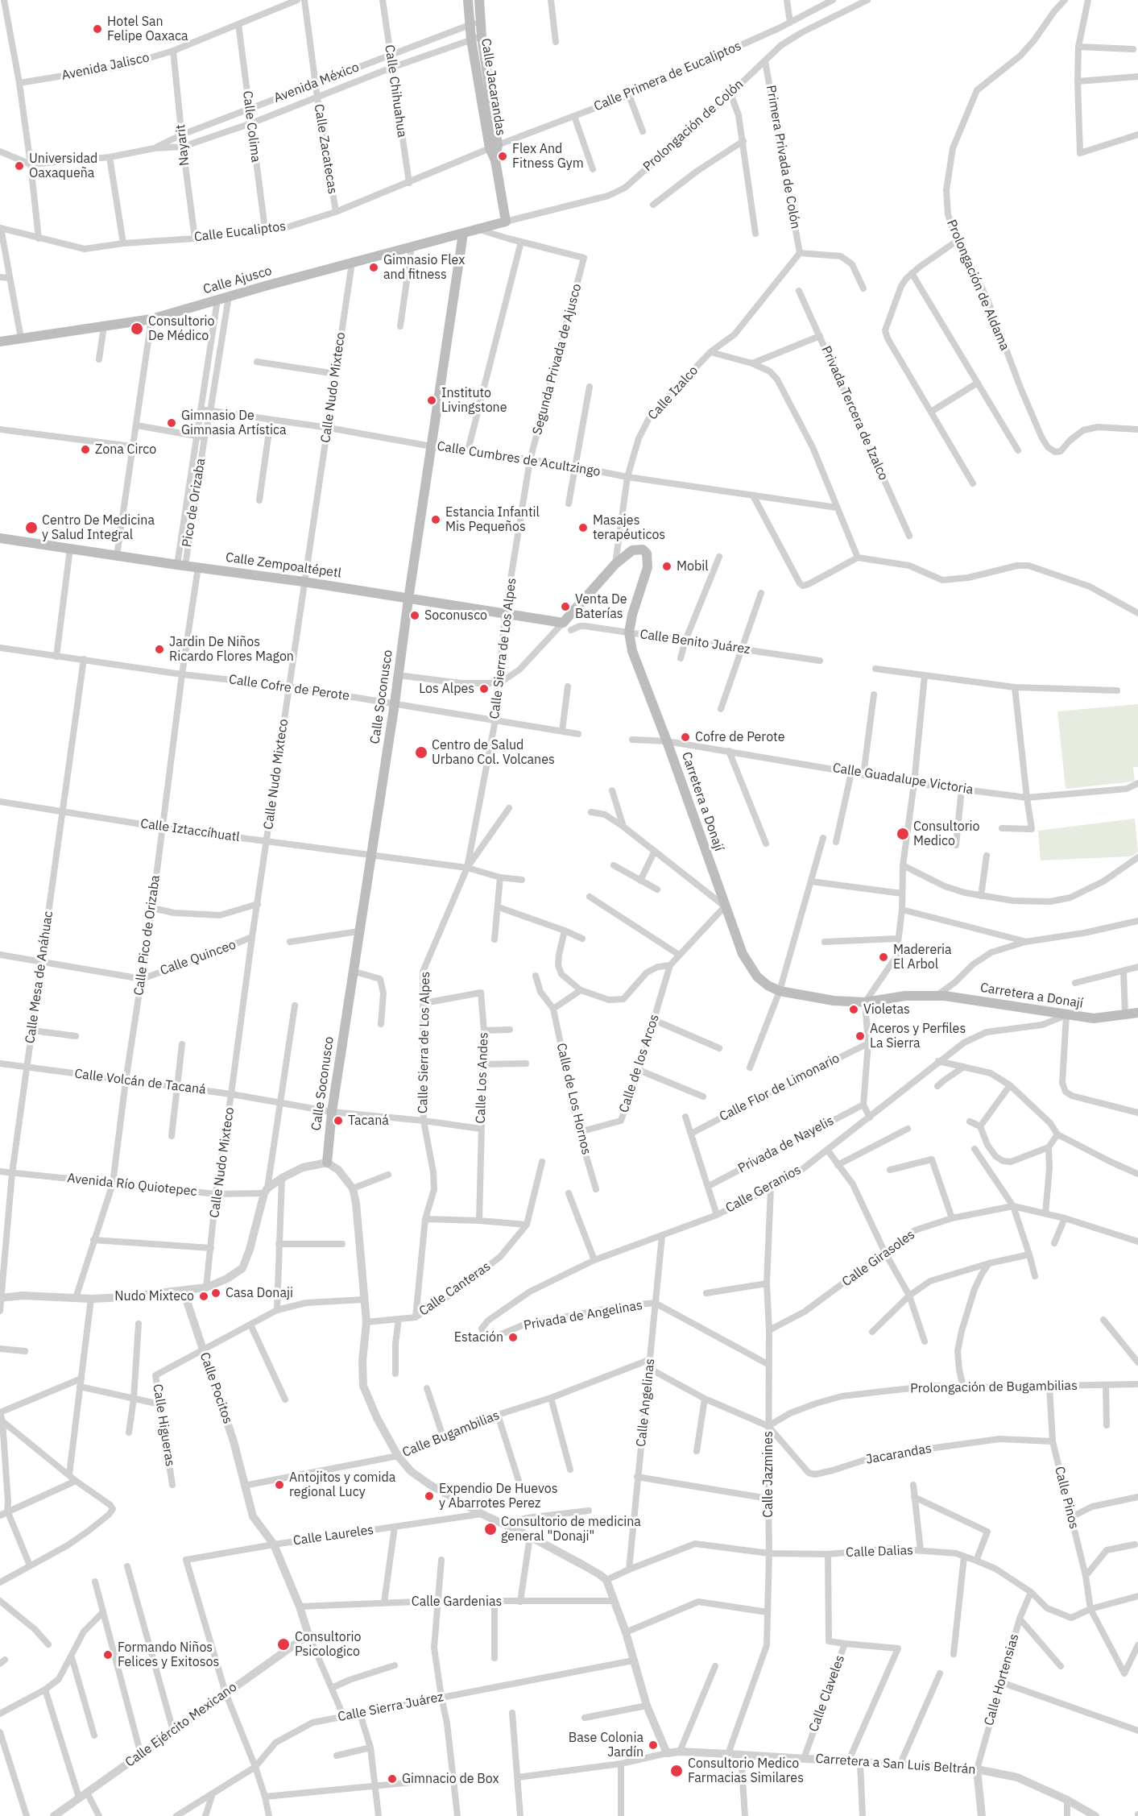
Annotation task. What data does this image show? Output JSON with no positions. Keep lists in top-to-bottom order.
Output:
{
  "streets": {
    "main road": [
      "Calle Jacarandas",
      "Calle Ajusco",
      "Calle Zempoaltépetl",
      "Calle Soconusco",
      "Carretera a Donají"
    ],
    "street": [
      "Avenida Jalisco",
      "Calle Primera de Eucaliptos",
      "Avenida México",
      "Calle Chihuahua",
      "Prolongación de Colón",
      "Calle Colima",
      "Nayarit",
      "Calle Zacatecas",
      "Primera Privada de Colón",
      "Calle Eucaliptos",
      "Prolongación de Aldama",
      "Segunda Privada de Ajusco",
      "Calle Nudo Mixteco",
      "Calle Izalco",
      "Privada Tercera de Izalco",
      "Calle Cumbres de Acultzingo",
      "Pico de Orizaba",
      "Calle Benito Juárez",
      "Calle Sierra de Los Alpes",
      "Calle Cofre de Perote",
      "Calle Guadalupe Victoria",
      "Calle Iztaccíhuatl",
      "Calle Pico de Orizaba",
      "Calle Quinceo",
      "Calle Mesa de Anáhuac",
      "Calle de los Arcos",
      "Calle Los Andes",
      "Calle Volcán de Tacaná",
      "Calle Flor de Limonario",
      "Calle de Los Hornos",
      "Privada de Nayelis",
      "Avenida Río Quiotepec",
      "Calle Geranios",
      "Calle Girasoles",
      "Calle Canteras",
      "Privada de Angelinas",
      "Prolongación de Bugambilias",
      "Calle Pocitos",
      "Calle Angelinas",
      "Calle Higueras",
      "Calle Bugambilias",
      "Jacarandas",
      "Calle Jazmines",
      "Calle Pinos",
      "Calle Laureles",
      "Calle Dalias",
      "Calle Gardenias",
      "Calle Hortensias",
      "Calle Claveles",
      "Calle Sierra Juárez",
      "Calle Ejército Mexicano",
      "Carretera a San Luis Beltrán"
    ]
  },
  "crossings": [
    ["Avenida Jalisco", "Calle Colima"],
    ["Avenida Jalisco", "Nayarit"],
    ["Calle Primera de Eucaliptos", "Calle Jacarandas"],
    ["Calle Primera de Eucaliptos", "Calle Eucaliptos"],
    ["Avenida México", "Calle Jacarandas"],
    ["Avenida México", "Calle Chihuahua"],
    ["Avenida México", "Calle Colima"],
    ["Avenida México", "Nayarit"],
    ["Avenida México", "Calle Zacatecas"],
    ["Calle Jacarandas", "Prolongación de Colón"],
    ["Calle Jacarandas", "Calle Eucaliptos"],
    ["Calle Jacarandas", "Calle Ajusco"],
    ["Calle Chihuahua", "Calle Eucaliptos"],
    ["Prolongación de Colón", "Primera Privada de Colón"],
    ["Prolongación de Colón", "Calle Ajusco"],
    ["Calle Colima", "Calle Eucaliptos"],
    ["Nayarit", "Calle Eucaliptos"],
    ["Calle Zacatecas", "Calle Eucaliptos"],
    ["Primera Privada de Colón", "Calle Izalco"],
    ["Calle Ajusco", "Calle Nudo Mixteco"],
    ["Calle Ajusco", "Pico de Orizaba"],
    ["Calle Ajusco", "Calle Soconusco"],
    ["Segunda Privada de Ajusco", "Calle Cumbres de Acultzingo"],
    ["Segunda Privada de Ajusco", "Calle Sierra de Los Alpes"],
    ["Calle Nudo Mixteco", "Calle Cumbres de Acultzingo"],
    ["Calle Nudo Mixteco", "Calle Zempoaltépetl"],
    ["Calle Nudo Mixteco", "Calle Cofre de Perote"],
    ["Calle Nudo Mixteco", "Calle Iztaccíhuatl"],
    ["Calle Nudo Mixteco", "Calle Quinceo"],
    ["Calle Nudo Mixteco", "Calle Volcán de Tacaná"],
    ["Calle Nudo Mixteco", "Avenida Río Quiotepec"],
    ["Calle Izalco", "Calle Cumbres de Acultzingo"],
    ["Calle Izalco", "Carretera a Donají"],
    ["Calle Cumbres de Acultzingo", "Pico de Orizaba"],
    ["Calle Cumbres de Acultzingo", "Calle Sierra de Los Alpes"],
    ["Calle Cumbres de Acultzingo", "Calle Soconusco"],
    ["Pico de Orizaba", "Calle Zempoaltépetl"],
    ["Calle Zempoaltépetl", "Calle Sierra de Los Alpes"],
    ["Calle Zempoaltépetl", "Calle Soconusco"],
    ["Calle Zempoaltépetl", "Carretera a Donají"],
    ["Calle Zempoaltépetl", "Calle Pico de Orizaba"],
    ["Calle Benito Juárez", "Carretera a Donají"],
    ["Calle Sierra de Los Alpes", "Calle Cofre de Perote"],
    ["Calle Sierra de Los Alpes", "Carretera a Donají"],
    ["Calle Sierra de Los Alpes", "Calle Iztaccíhuatl"],
    ["Calle Sierra de Los Alpes", "Calle Los Andes"],
    ["Calle Sierra de Los Alpes", "Calle Volcán de Tacaná"],
    ["Calle Sierra de Los Alpes", "Calle Canteras"],
    ["Calle Cofre de Perote", "Calle Soconusco"],
    ["Calle Cofre de Perote", "Calle Pico de Orizaba"],
    ["Calle Cofre de Perote", "Calle Mesa de Anáhuac"],
    ["Calle Soconusco", "Calle Iztaccíhuatl"],
    ["Calle Soconusco", "Calle Volcán de Tacaná"],
    ["Calle Guadalupe Victoria", "Carretera a Donají"],
    ["Carretera a Donají", "Calle de los Arcos"],
    ["Carretera a Donají", "Calle Geranios"],
    ["Calle Iztaccíhuatl", "Calle Pico de Orizaba"],
    ["Calle Iztaccíhuatl", "Calle Mesa de Anáhuac"],
    ["Calle Pico de Orizaba", "Calle Quinceo"],
    ["Calle Pico de Orizaba", "Calle Volcán de Tacaná"],
    ["Calle Pico de Orizaba", "Avenida Río Quiotepec"],
    ["Calle Quinceo", "Calle Mesa de Anáhuac"],
    ["Calle Mesa de Anáhuac", "Calle Volcán de Tacaná"],
    ["Calle Mesa de Anáhuac", "Avenida Río Quiotepec"],
    ["Calle de los Arcos", "Calle de Los Hornos"],
    ["Calle Los Andes", "Calle Volcán de Tacaná"],
    ["Calle Geranios", "Privada de Angelinas"],
    ["Calle Geranios", "Calle Angelinas"],
    ["Calle Geranios", "Calle Jazmines"],
    ["Calle Girasoles", "Calle Jazmines"],
    ["Privada de Angelinas", "Calle Angelinas"],
    ["Prolongación de Bugambilias", "Jacarandas"],
    ["Prolongación de Bugambilias", "Calle Jazmines"],
    ["Prolongación de Bugambilias", "Calle Pinos"],
    ["Calle Pocitos", "Calle Higueras"],
    ["Calle Pocitos", "Calle Bugambilias"],
    ["Calle Pocitos", "Calle Laureles"],
    ["Calle Pocitos", "Calle Gardenias"],
    ["Calle Pocitos", "Calle Ejército Mexicano"],
    ["Calle Angelinas", "Calle Bugambilias"],
    ["Calle Angelinas", "Calle Dalias"],
    ["Jacarandas", "Calle Jazmines"],
    ["Jacarandas", "Calle Pinos"],
    ["Calle Jazmines", "Calle Dalias"],
    ["Calle Jazmines", "Carretera a San Luis Beltrán"],
    ["Calle Pinos", "Calle Dalias"],
    ["Calle Laureles", "Calle Ejército Mexicano"],
    ["Calle Dalias", "Calle Hortensias"],
    ["Calle Dalias", "Calle Claveles"],
    ["Calle Hortensias", "Carretera a San Luis Beltrán"],
    ["Calle Claveles", "Carretera a San Luis Beltrán"]
  ],
  "places": [
    "Hotel San Felipe Oaxaca",
    "Flex And Fitness Gym",
    "Universidad Oaxaqueña",
    "Gimnasio Flex and fitness",
    "Consultorio De Médico",
    "Instituto Livingstone",
    "Gimnasio De Gimnasia Artística",
    "Zona Circo",
    "Estancia Infantil Mis Pequeños",
    "Centro De Medicina y Salud Integral",
    "Masajes terapéuticos",
    "Mobil",
    "Venta De Baterías",
    "Soconusco",
    "Jardin De Niños Ricardo Flores Magon",
    "Los Alpes",
    "Cofre de Perote",
    "Centro de Salud Urbano Col. Volcanes",
    "Consultorio Medico",
    "Madereria El Arbol",
    "Violetas",
    "Aceros y Perfiles La Sierra",
    "Tacaná",
    "Casa Donaji",
    "Nudo Mixteco",
    "Estación",
    "Antojitos y comida regional Lucy",
    "Expendio De Huevos y Abarrotes Perez",
    "Consultorio de medicina general \"Donaji\"",
    "Consultorio Psicologico",
    "Formando Niños Felices y Exitosos",
    "Base Colonia Jardín",
    "Consultorio Medico Farmacias Similares",
    "Gimnacio de Box"
  ]
}
